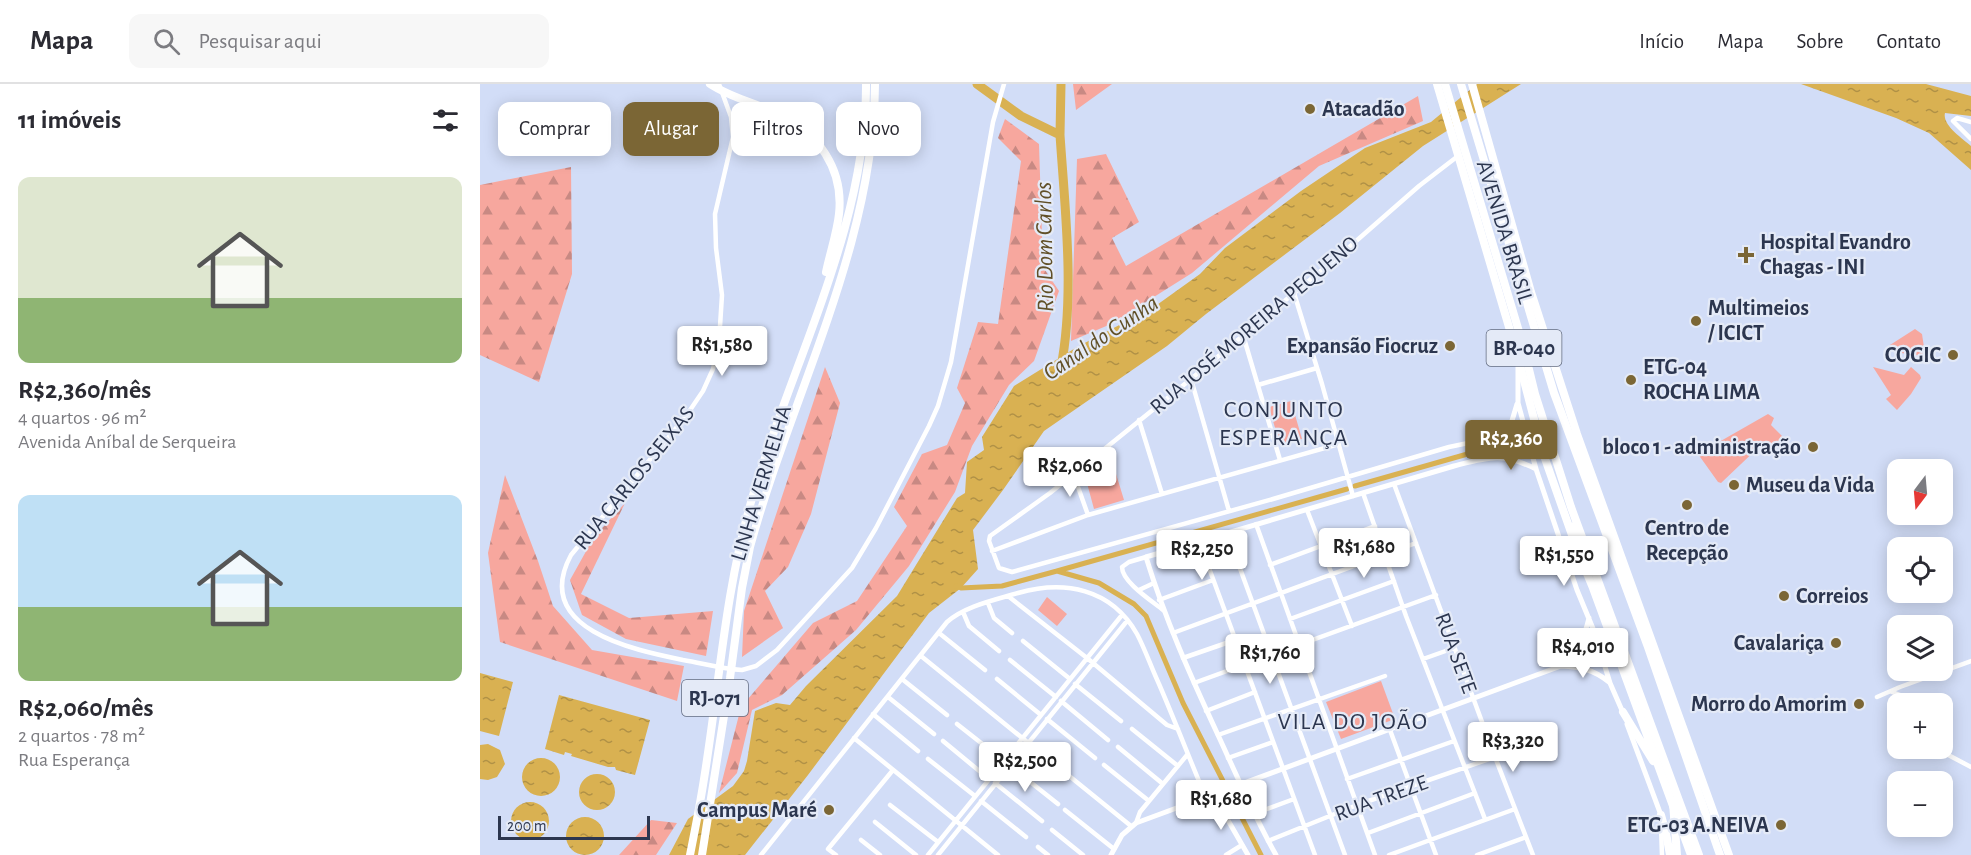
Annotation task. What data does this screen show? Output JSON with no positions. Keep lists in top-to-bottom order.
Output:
{
  "streets": {
    "highway": [
      "AVENIDA BRASIL",
      "BR-040",
      "LINHA VERMELHA",
      "RJ-071"
    ],
    "street": [
      "RUA JOSÉ MOREIRA PEQUENO",
      "RUA CARLOS SEIXAS",
      "RUA SETE",
      "RUA TREZE"
    ]
  },
  "crossings": [
    ["AVENIDA BRASIL", "RUA JOSÉ MOREIRA PEQUENO"],
    ["RUA SETE", "RUA TREZE"]
  ],
  "districts": ["CONJUNTO ESPERANÇA", "VILA DO JOÃO"],
  "water": ["Rio Dom Carlos", "Canal do Cunha"],
  "places": {
    "other": [
      "Atacadão",
      "Multimeios / ICICT",
      "Expansão Fiocruz",
      "COGIC",
      "ETG-04 ROCHA LIMA",
      "bloco 1 - administração",
      "Museu da Vida",
      "Centro de Recepção",
      "Correios",
      "Cavalariça",
      "Morro do Amorim",
      "Campus Maré",
      "ETG-03 A.NEIVA"
    ],
    "health": ["Hospital Evandro Chagas - INI"]
  },
  "scale_bar": "200 m",
  "north": "bottom",
  "page": {
    "header": "Mapa",
    "search": "Pesquisar aqui",
    "nav": [
      "Início",
      "Mapa",
      "Sobre",
      "Contato"
    ],
    "heading": "11 imóveis",
    "chip": [
      "Comprar",
      "Alugar",
      "Filtros",
      "Novo"
    ],
    "list": [
      {
        "name": "R$2,360/mês",
        "note": "4 quartos · 96 m² · Avenida Aníbal de Serqueira"
      },
      {
        "name": "R$2,060/mês",
        "note": "2 quartos · 78 m² · Rua Esperança"
      }
    ],
    "price": [
      "R$1,580",
      "R$2,360",
      "R$2,060",
      "R$1,680",
      "R$2,250",
      "R$1,550",
      "R$4,010",
      "R$1,760",
      "R$3,320",
      "R$2,500",
      "R$1,680"
    ],
    "map_buttons": ["+", "−"],
    "scale": "200 m"
  }
}
